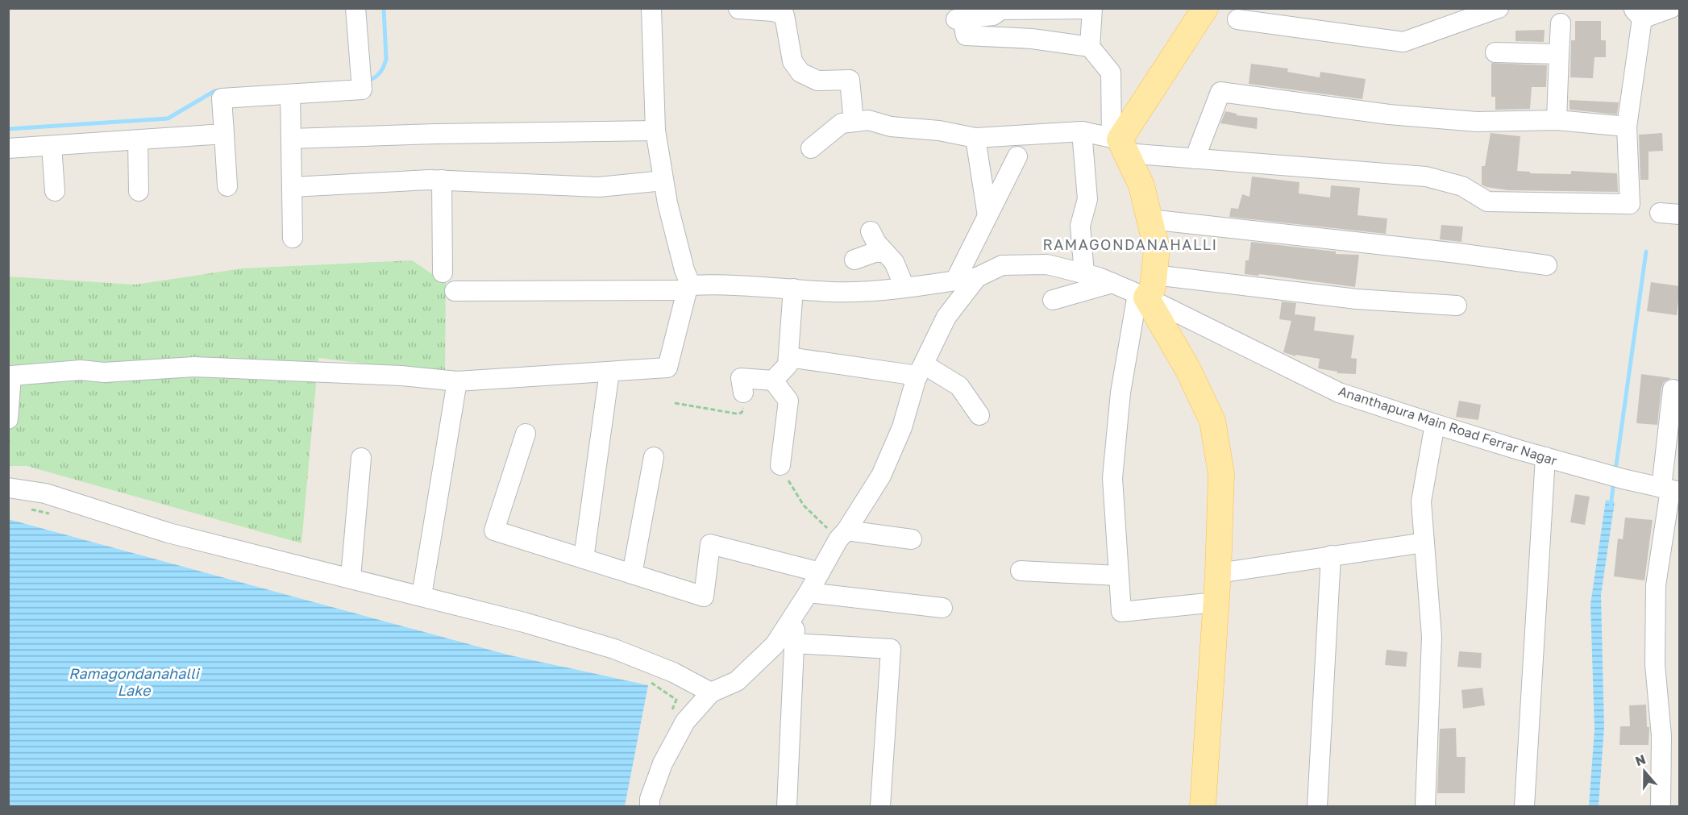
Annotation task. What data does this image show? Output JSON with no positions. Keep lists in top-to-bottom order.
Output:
{
  "streets": {
    "street": ["Ananthapura Main Road Ferrar Nagar"]
  },
  "districts": ["RAMAGONDANAHALLI"],
  "water": ["Ramagondanahalli Lake"],
  "north": "top"
}
